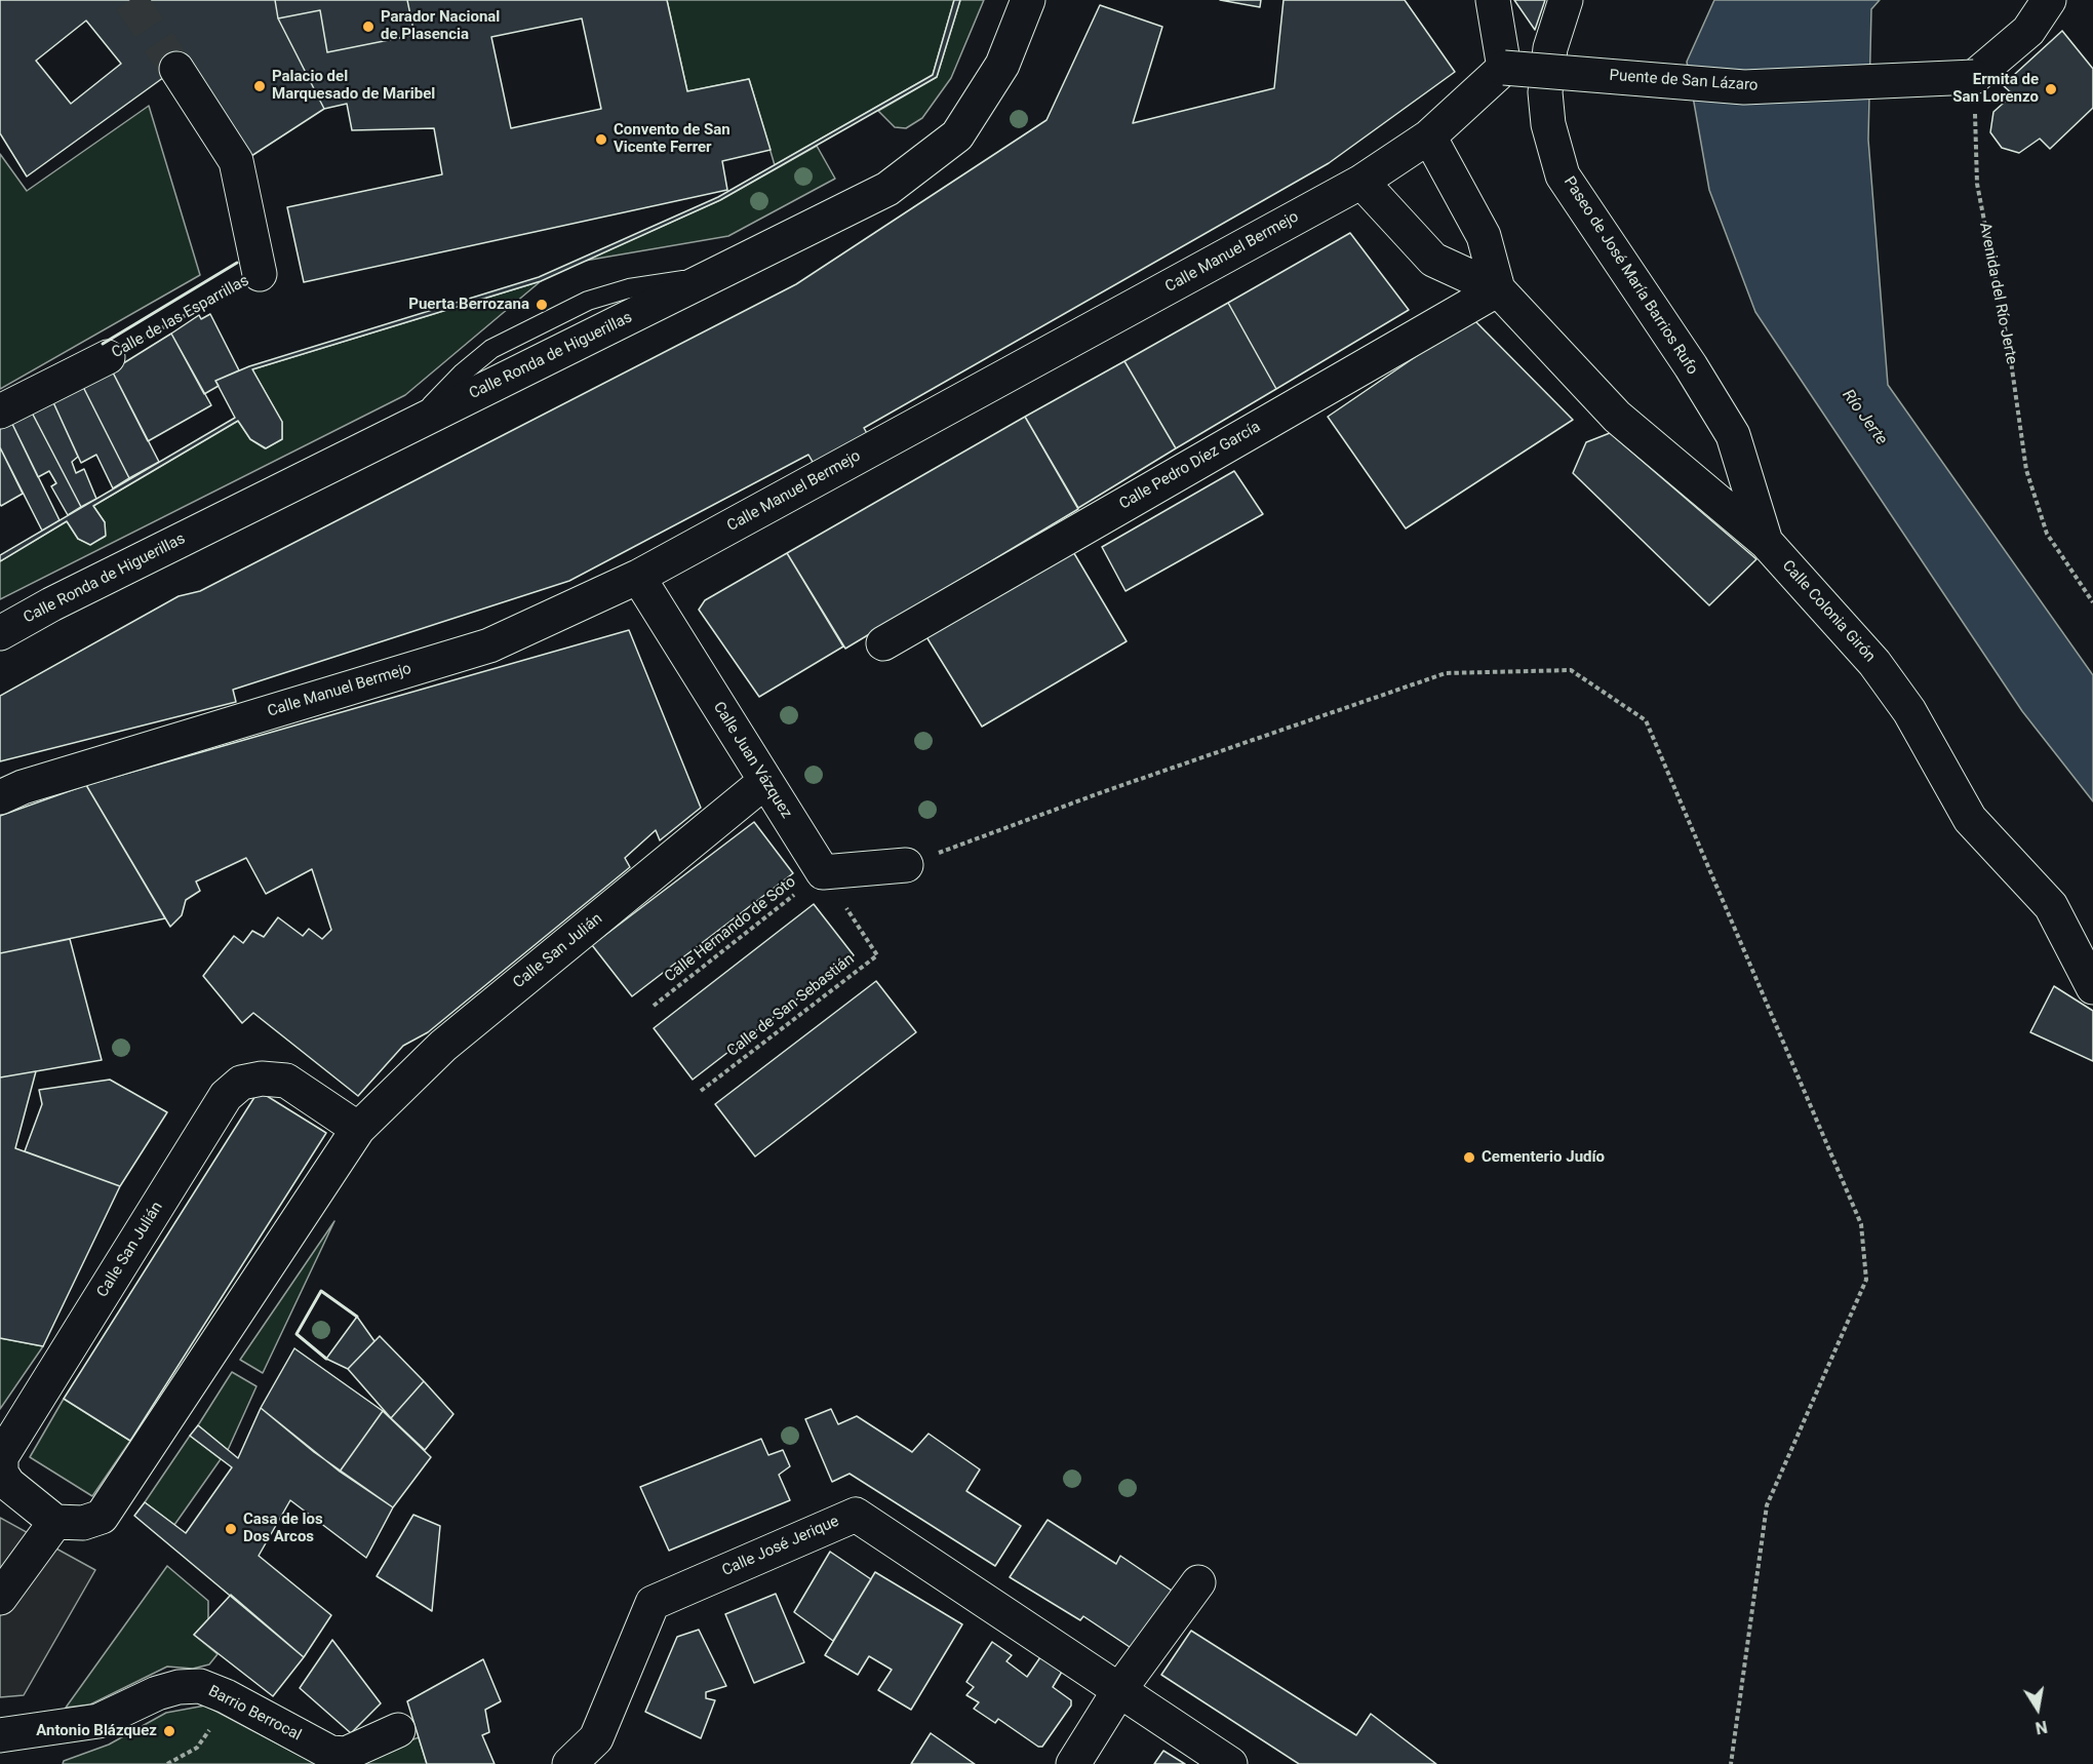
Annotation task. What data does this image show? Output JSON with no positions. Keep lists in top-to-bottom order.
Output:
{
  "streets": {
    "street": [
      "Puente de San Lázaro",
      "Calle Manuel Bermejo",
      "Paseo de José María Barrios Rufo",
      "Calle de las Esparrillas",
      "Calle Ronda de Higuerillas",
      "Calle Pedro Díez García",
      "Calle Colonia Girón",
      "Calle Juan Vázquez",
      "Calle San Julián",
      "Calle José Jerique",
      "Barrio Berrocal"
    ],
    "path": ["Avenida del Río Jerte", "Calle Hernando de Soto", "Calle de San Sebastián"]
  },
  "crossings": [
    ["Puente de San Lázaro", "Calle Manuel Bermejo"],
    ["Puente de San Lázaro", "Avenida del Río Jerte"],
    ["Calle Manuel Bermejo", "Calle Colonia Girón"],
    ["Calle Manuel Bermejo", "Calle Juan Vázquez"],
    ["Paseo de José María Barrios Rufo", "Calle Colonia Girón"],
    ["Calle Pedro Díez García", "Calle Colonia Girón"],
    ["Calle Juan Vázquez", "Calle Hernando de Soto"],
    ["Calle Juan Vázquez", "Calle San Julián"],
    ["Calle Juan Vázquez", "Calle de San Sebastián"],
    ["Calle Hernando de Soto", "Calle de San Sebastián"]
  ],
  "water": ["Río Jerte"],
  "places": [
    "Parador Nacional de Plasencia",
    "Palacio del Marquesado de Maribel",
    "Ermita de San Lorenzo",
    "Convento de San Vicente Ferrer",
    "Puerta Berrozana",
    "Cementerio Judío",
    "Casa de los Dos Arcos",
    "Antonio Blázquez"
  ],
  "north": "bottom"
}
